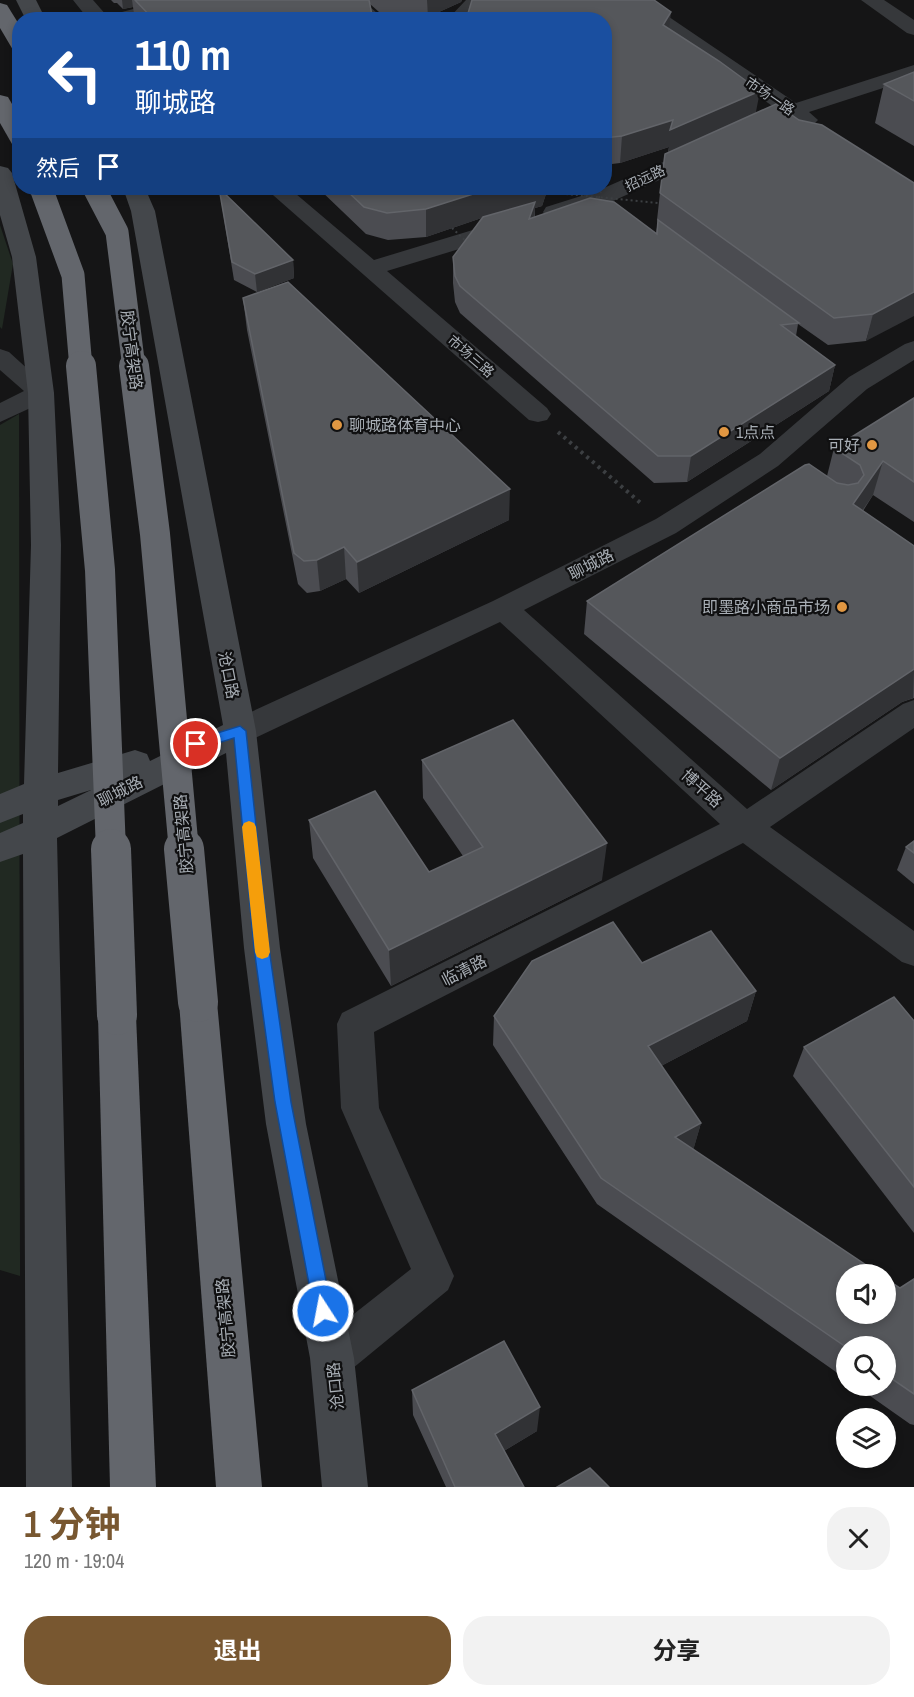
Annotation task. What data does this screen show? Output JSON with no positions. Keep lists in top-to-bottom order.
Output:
{
  "streets": {
    "highway": ["胶宁高架路"],
    "main road": ["聊城路", "沧口路"],
    "street": [
      "市场一路",
      "招远路",
      "市场三路",
      "博平路",
      "临清路"
    ]
  },
  "crossings": [
    ["市场一路", "招远路"],
    ["招远路", "市场三路"],
    ["聊城路", "沧口路"],
    ["聊城路", "博平路"],
    ["沧口路", "临清路"],
    ["博平路", "临清路"]
  ],
  "places": [
    "聊城路体育中心",
    "1点点",
    "可好",
    "即墨路小商品市场"
  ],
  "page": {
    "turn": ["110 m", "聊城路"],
    "then": "然后",
    "heading": ["1 分钟", "120 m · 19:04"],
    "buttons": ["退出", "分享"]
  }
}
